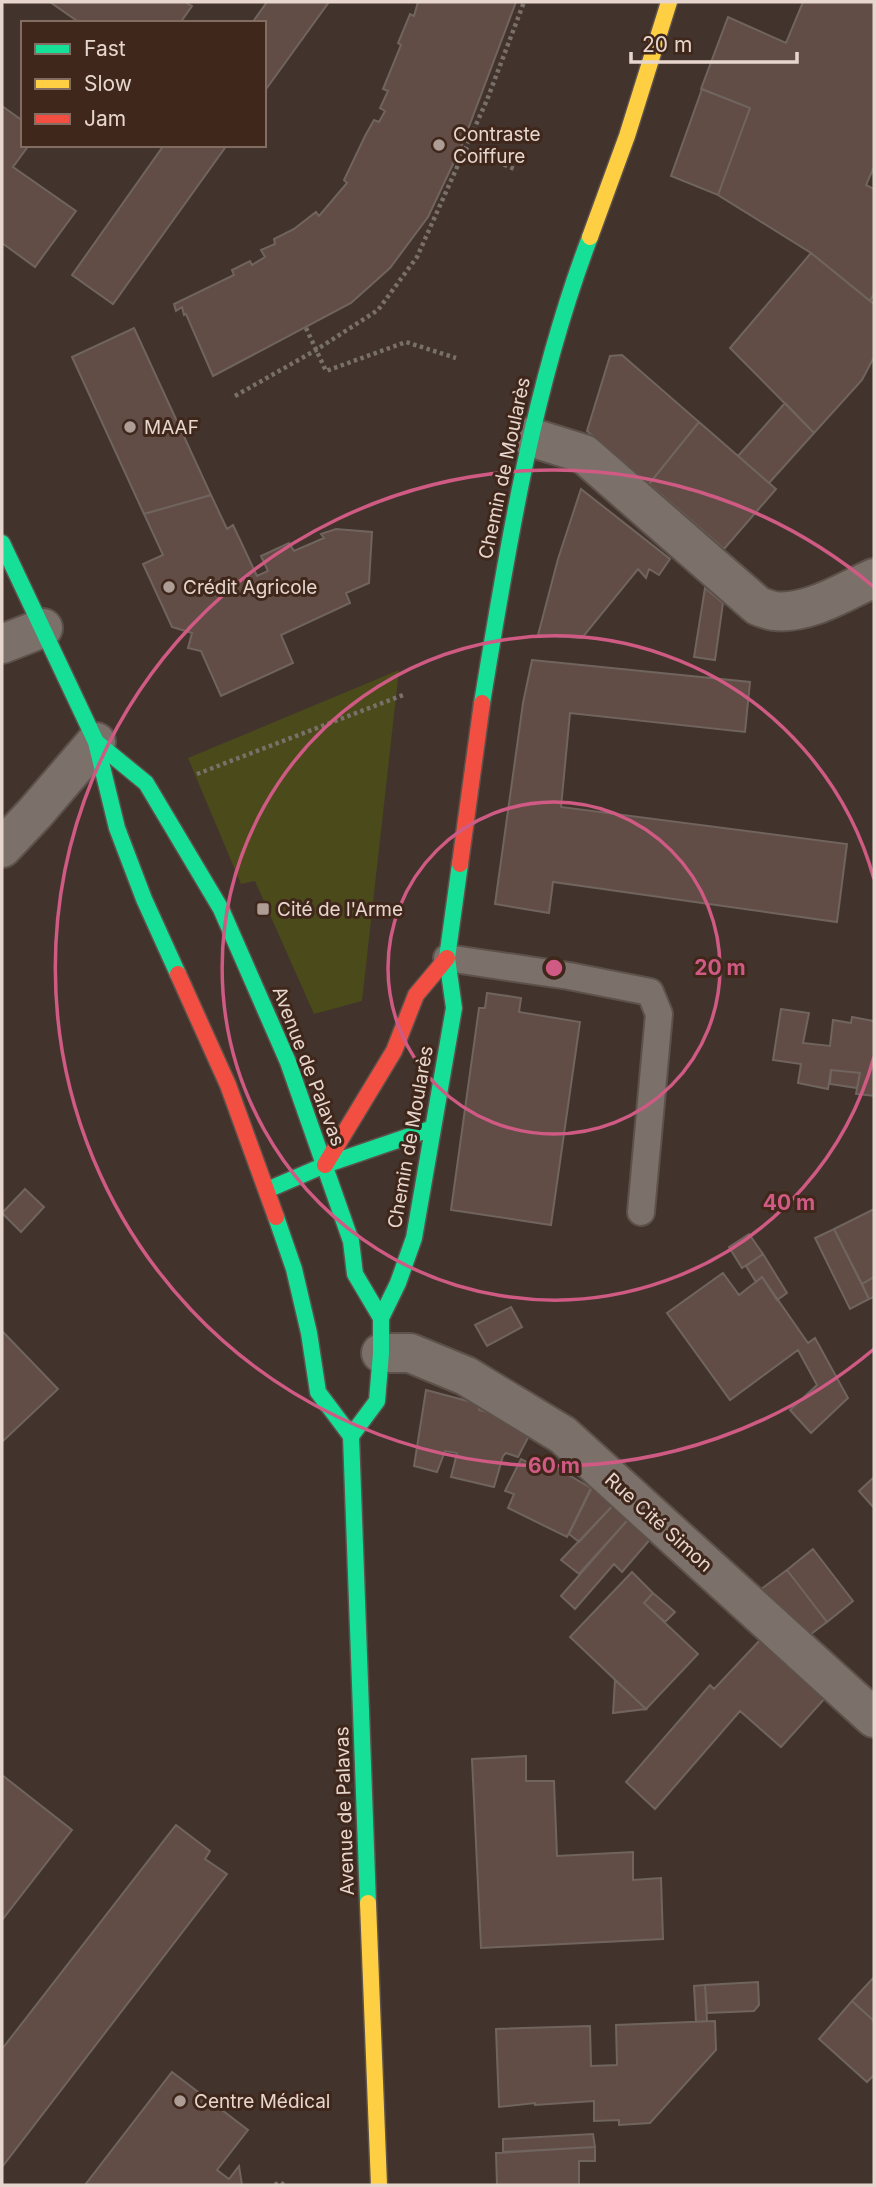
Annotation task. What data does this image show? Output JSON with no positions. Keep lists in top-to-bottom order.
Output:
{
  "streets": {
    "main road": ["Chemin de Moularès", "Avenue de Palavas"],
    "street": ["Rue Cité Simon"]
  },
  "crossings": [
    ["Chemin de Moularès", "Avenue de Palavas"],
    ["Chemin de Moularès", "Rue Cité Simon"],
    ["Avenue de Palavas", "Rue Cité Simon"]
  ],
  "places": {
    "other": [
      "Contraste Coiffure",
      "MAAF",
      "Crédit Agricole",
      "Centre Médical"
    ],
    "transit": ["Cité de l'Arme"]
  },
  "legend": ["Fast", "Slow", "Jam"],
  "scale_bar": "20 m",
  "rings": ["20 m", "40 m", "60 m"]
}
